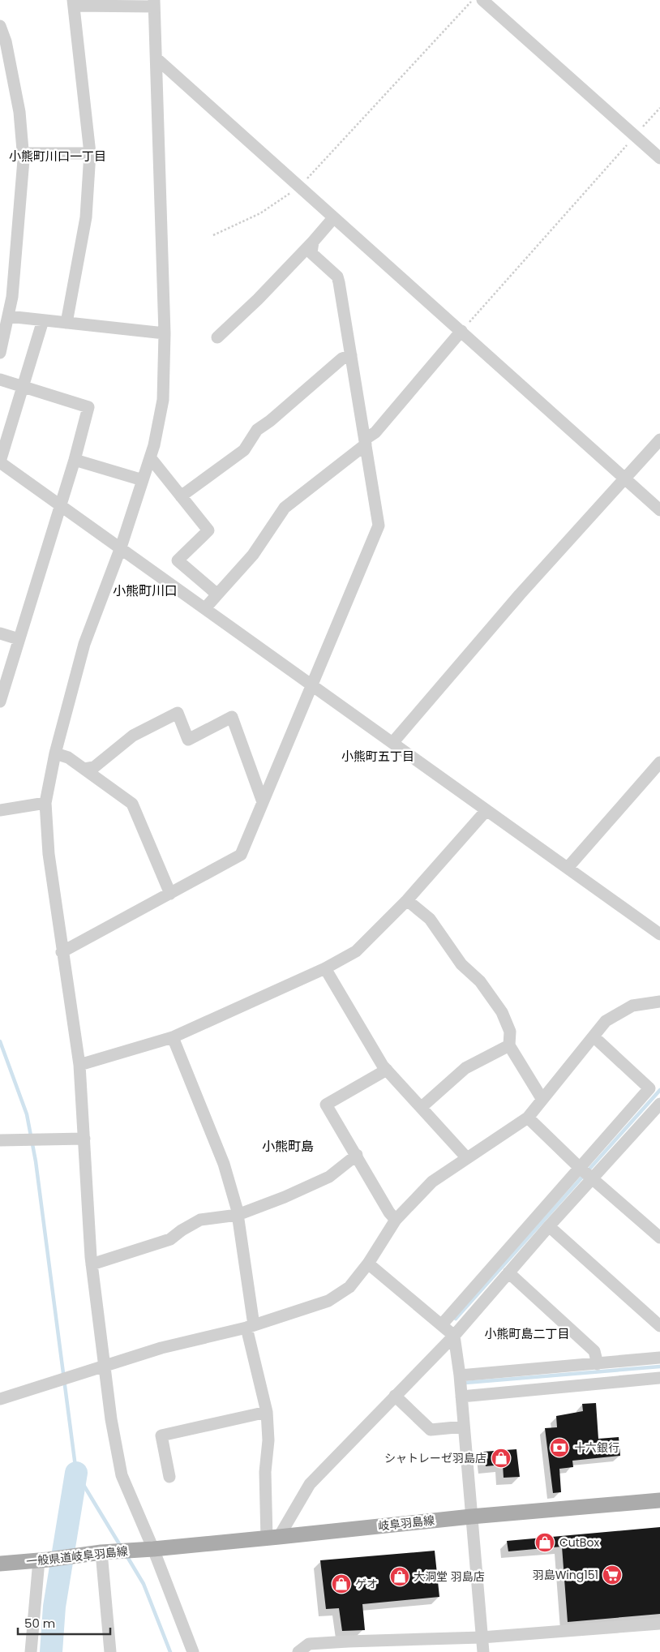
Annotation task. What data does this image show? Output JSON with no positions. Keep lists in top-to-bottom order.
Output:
{
  "streets": {
    "main road": ["岐阜羽島線", "一般県道岐阜羽島線"]
  },
  "crossings": [
    ["岐阜羽島線", "一般県道岐阜羽島線"]
  ],
  "districts": [
    "小熊町川口一丁目",
    "小熊町川口",
    "小熊町五丁目",
    "小熊町島",
    "小熊町島二丁目"
  ],
  "places": {
    "bank": ["十六銀行"],
    "shop": [
      "シャトレーゼ羽島店",
      "CutBox",
      "大洞堂 羽島店",
      "ゲオ"
    ],
    "supermarket": ["羽島Wing151"]
  },
  "scale_bar": "50 m"
}
